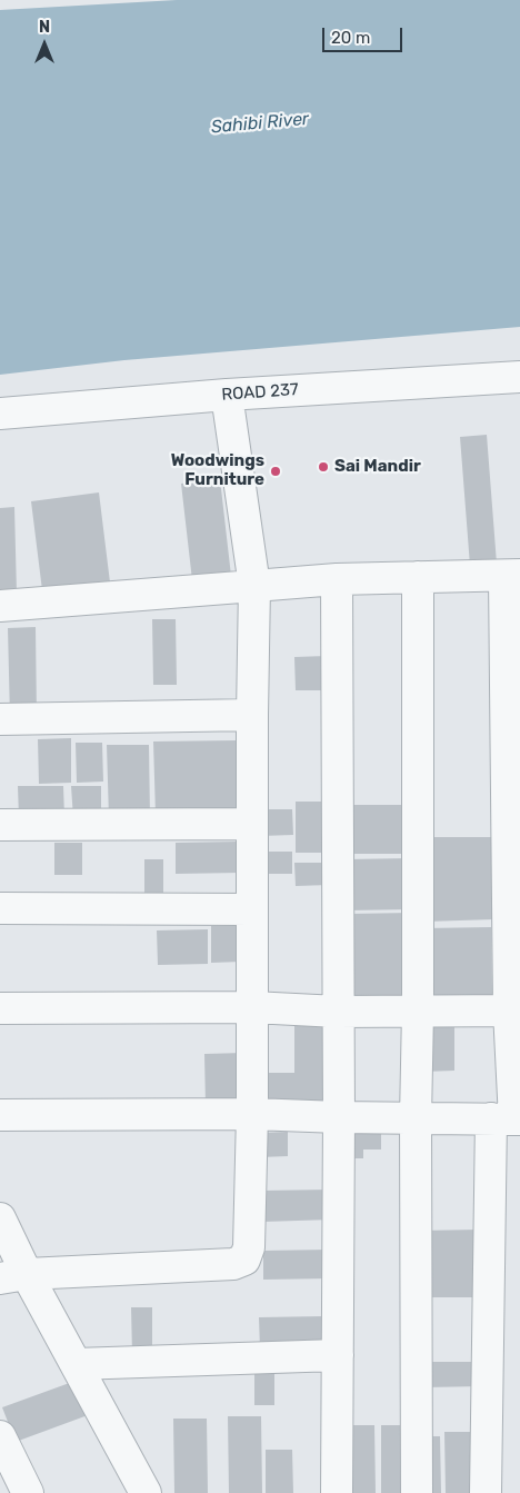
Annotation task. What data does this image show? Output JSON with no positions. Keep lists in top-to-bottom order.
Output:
{
  "streets": {
    "street": ["ROAD 237"]
  },
  "water": ["Sahibi River"],
  "places": ["Sai Mandir", "Woodwings Furniture"],
  "scale_bar": "20 m",
  "north": "top"
}
